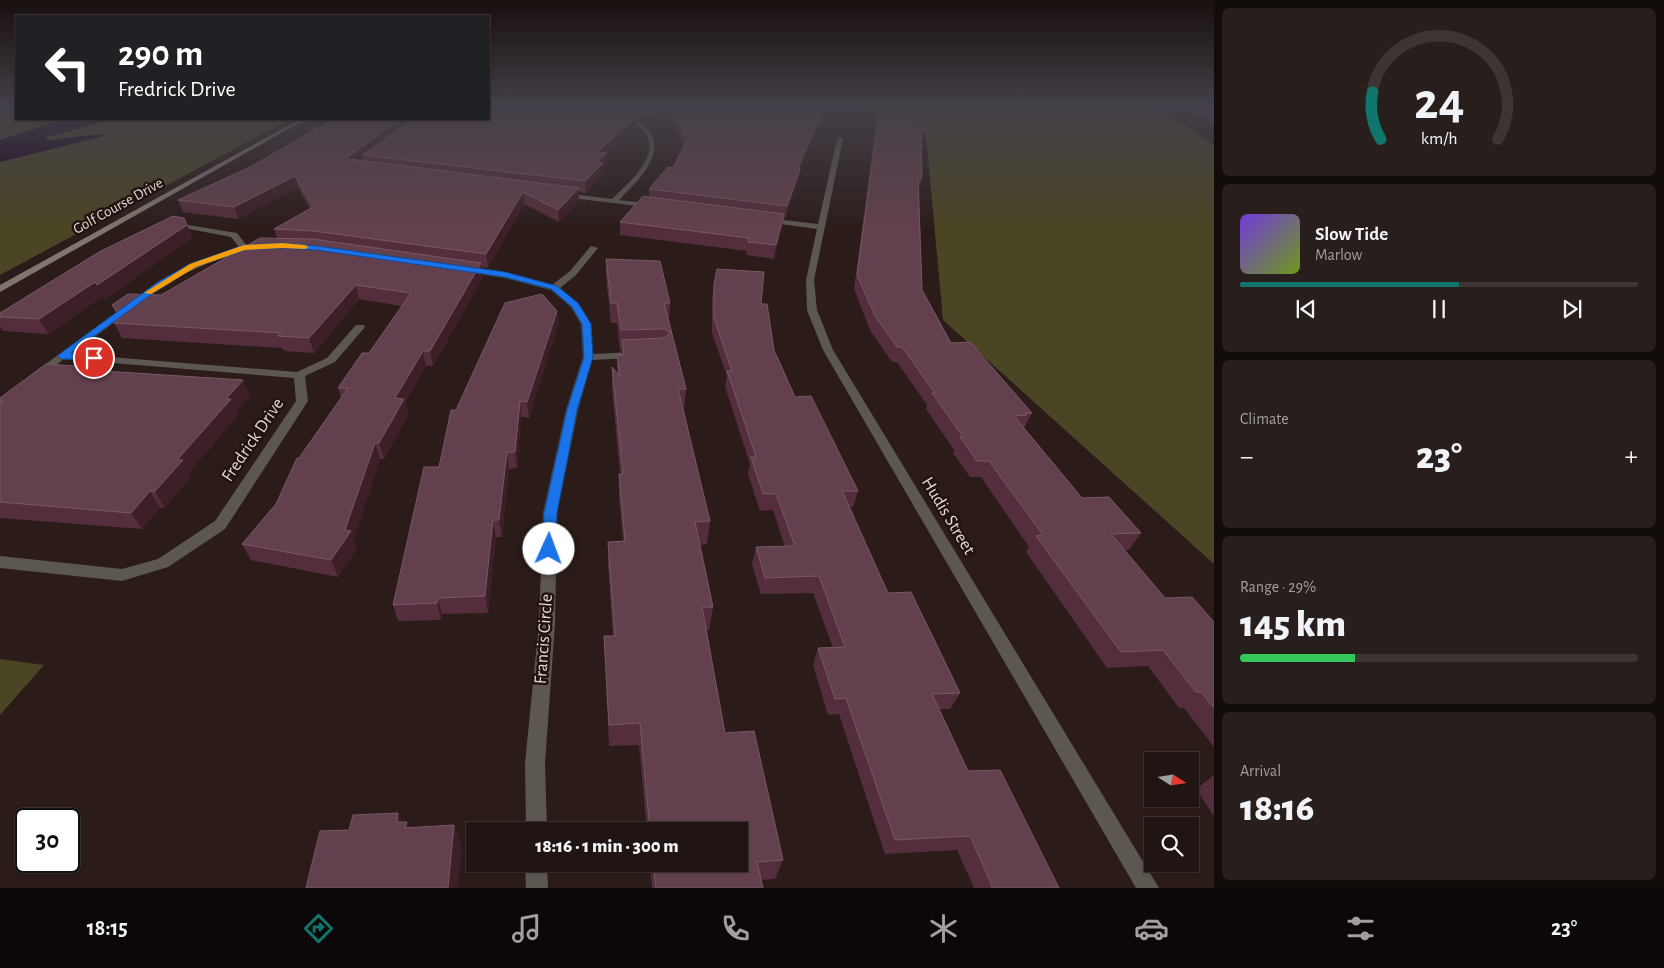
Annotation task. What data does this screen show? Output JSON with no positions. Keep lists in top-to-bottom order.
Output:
{
  "streets": {
    "street": [
      "Golf Course Drive",
      "Fredrick Drive",
      "Hudis Street",
      "Francis Circle"
    ]
  },
  "north": "right",
  "page": {
    "turn": ["290 m", "Fredrick Drive"],
    "song": ["Slow Tide", "Marlow"],
    "tile": [
      "Climate",
      ["Range · 29%", "145 km"],
      ["Arrival", "18:16"]
    ],
    "heat": ["−", "23°", "+"],
    "limit": "30",
    "trip": "18:16 · 1 min · 300 m",
    "tabs": ["18:15", "23°"],
    "gauge": ["24", "km/h"]
  }
}
